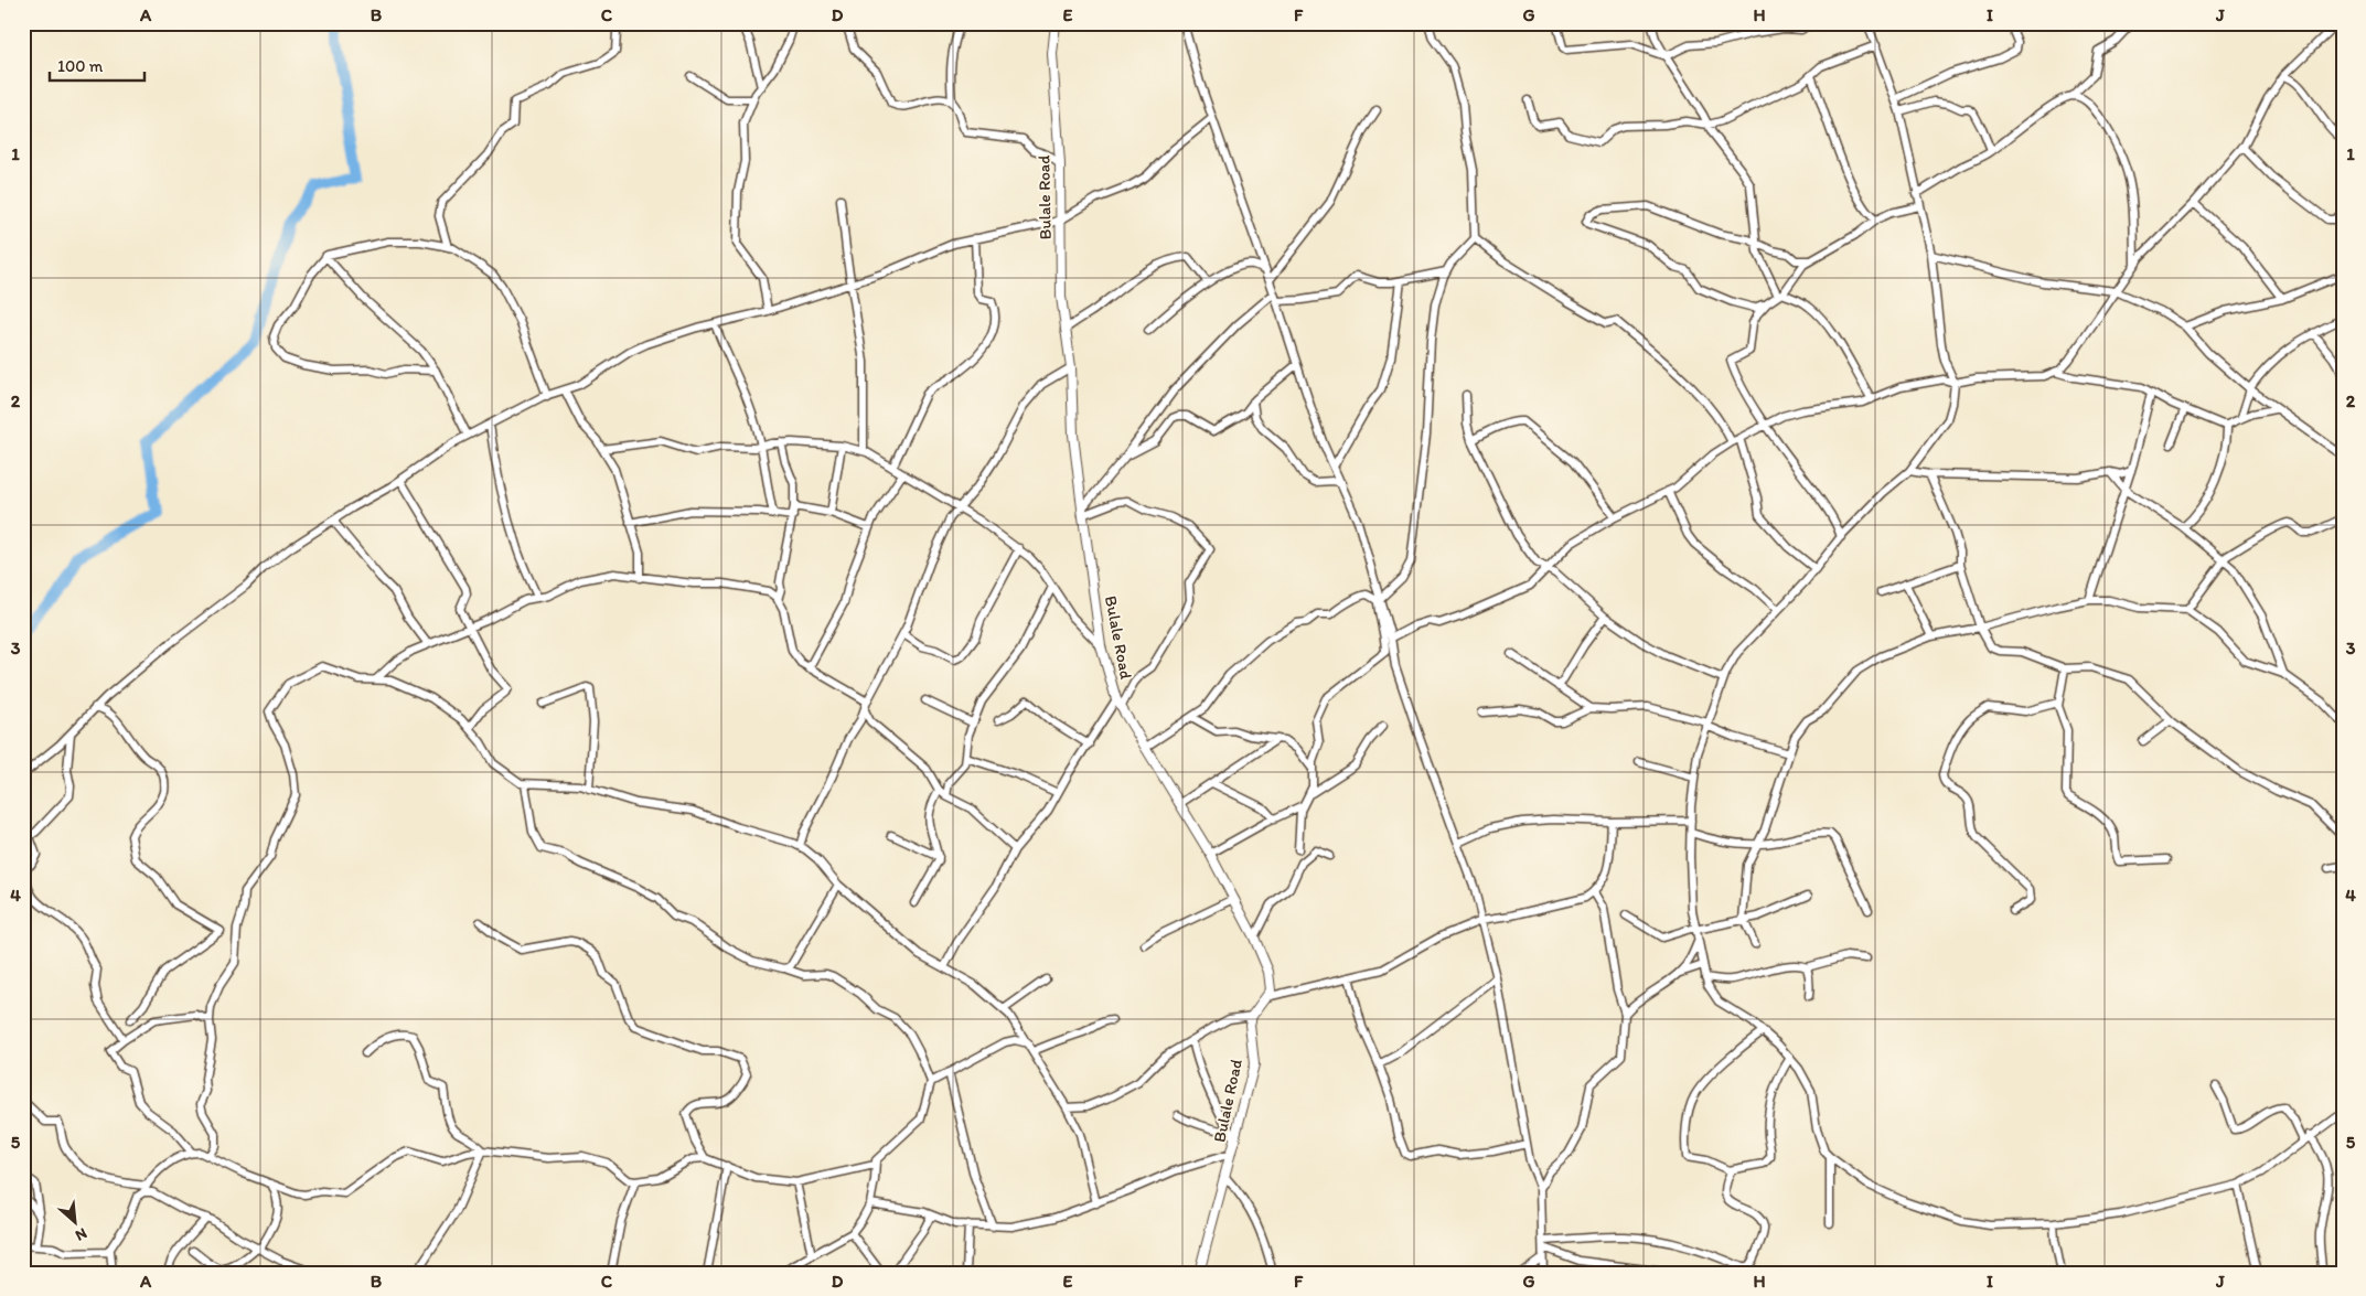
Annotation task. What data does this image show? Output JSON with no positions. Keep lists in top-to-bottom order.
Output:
{
  "streets": {
    "street": ["Bulale Road"]
  },
  "scale_bar": "100 m",
  "north": "bottom right",
  "grid": {
    "columns": [
      "A",
      "B",
      "C",
      "D",
      "E",
      "F",
      "G",
      "H",
      "I",
      "J"
    ],
    "rows": [
      "1",
      "2",
      "3",
      "4",
      "5"
    ]
  }
}
